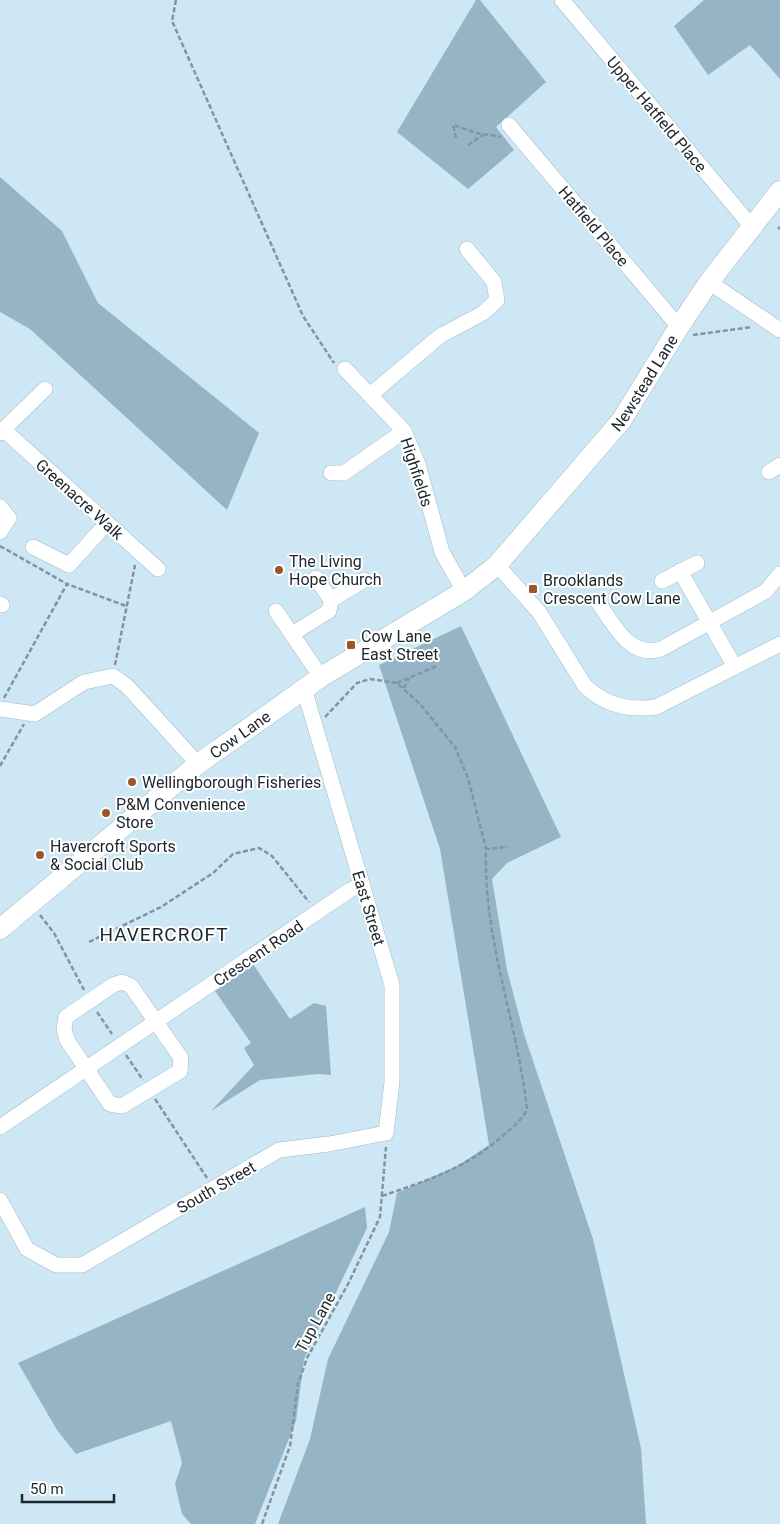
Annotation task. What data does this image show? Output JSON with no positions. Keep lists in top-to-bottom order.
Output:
{
  "streets": {
    "main road": ["Newstead Lane", "Cow Lane"],
    "street": [
      "Upper Hatfield Place",
      "Hatfield Place",
      "Highfields",
      "Greenacre Walk",
      "East Street",
      "Crescent Road",
      "South Street"
    ],
    "path": ["Tup Lane"]
  },
  "crossings": [
    ["Upper Hatfield Place", "Newstead Lane"],
    ["Hatfield Place", "Newstead Lane"],
    ["Newstead Lane", "Cow Lane"],
    ["Highfields", "Cow Lane"],
    ["Cow Lane", "East Street"],
    ["East Street", "Crescent Road"],
    ["East Street", "South Street"],
    ["East Street", "Tup Lane"],
    ["South Street", "Tup Lane"]
  ],
  "districts": ["HAVERCROFT"],
  "places": {
    "other": [
      "The Living Hope Church",
      "Wellingborough Fisheries",
      "P&M Convenience Store",
      "Havercroft Sports & Social Club"
    ],
    "transit": ["Brooklands Crescent Cow Lane", "Cow Lane East Street"]
  },
  "scale_bar": "50 m"
}
